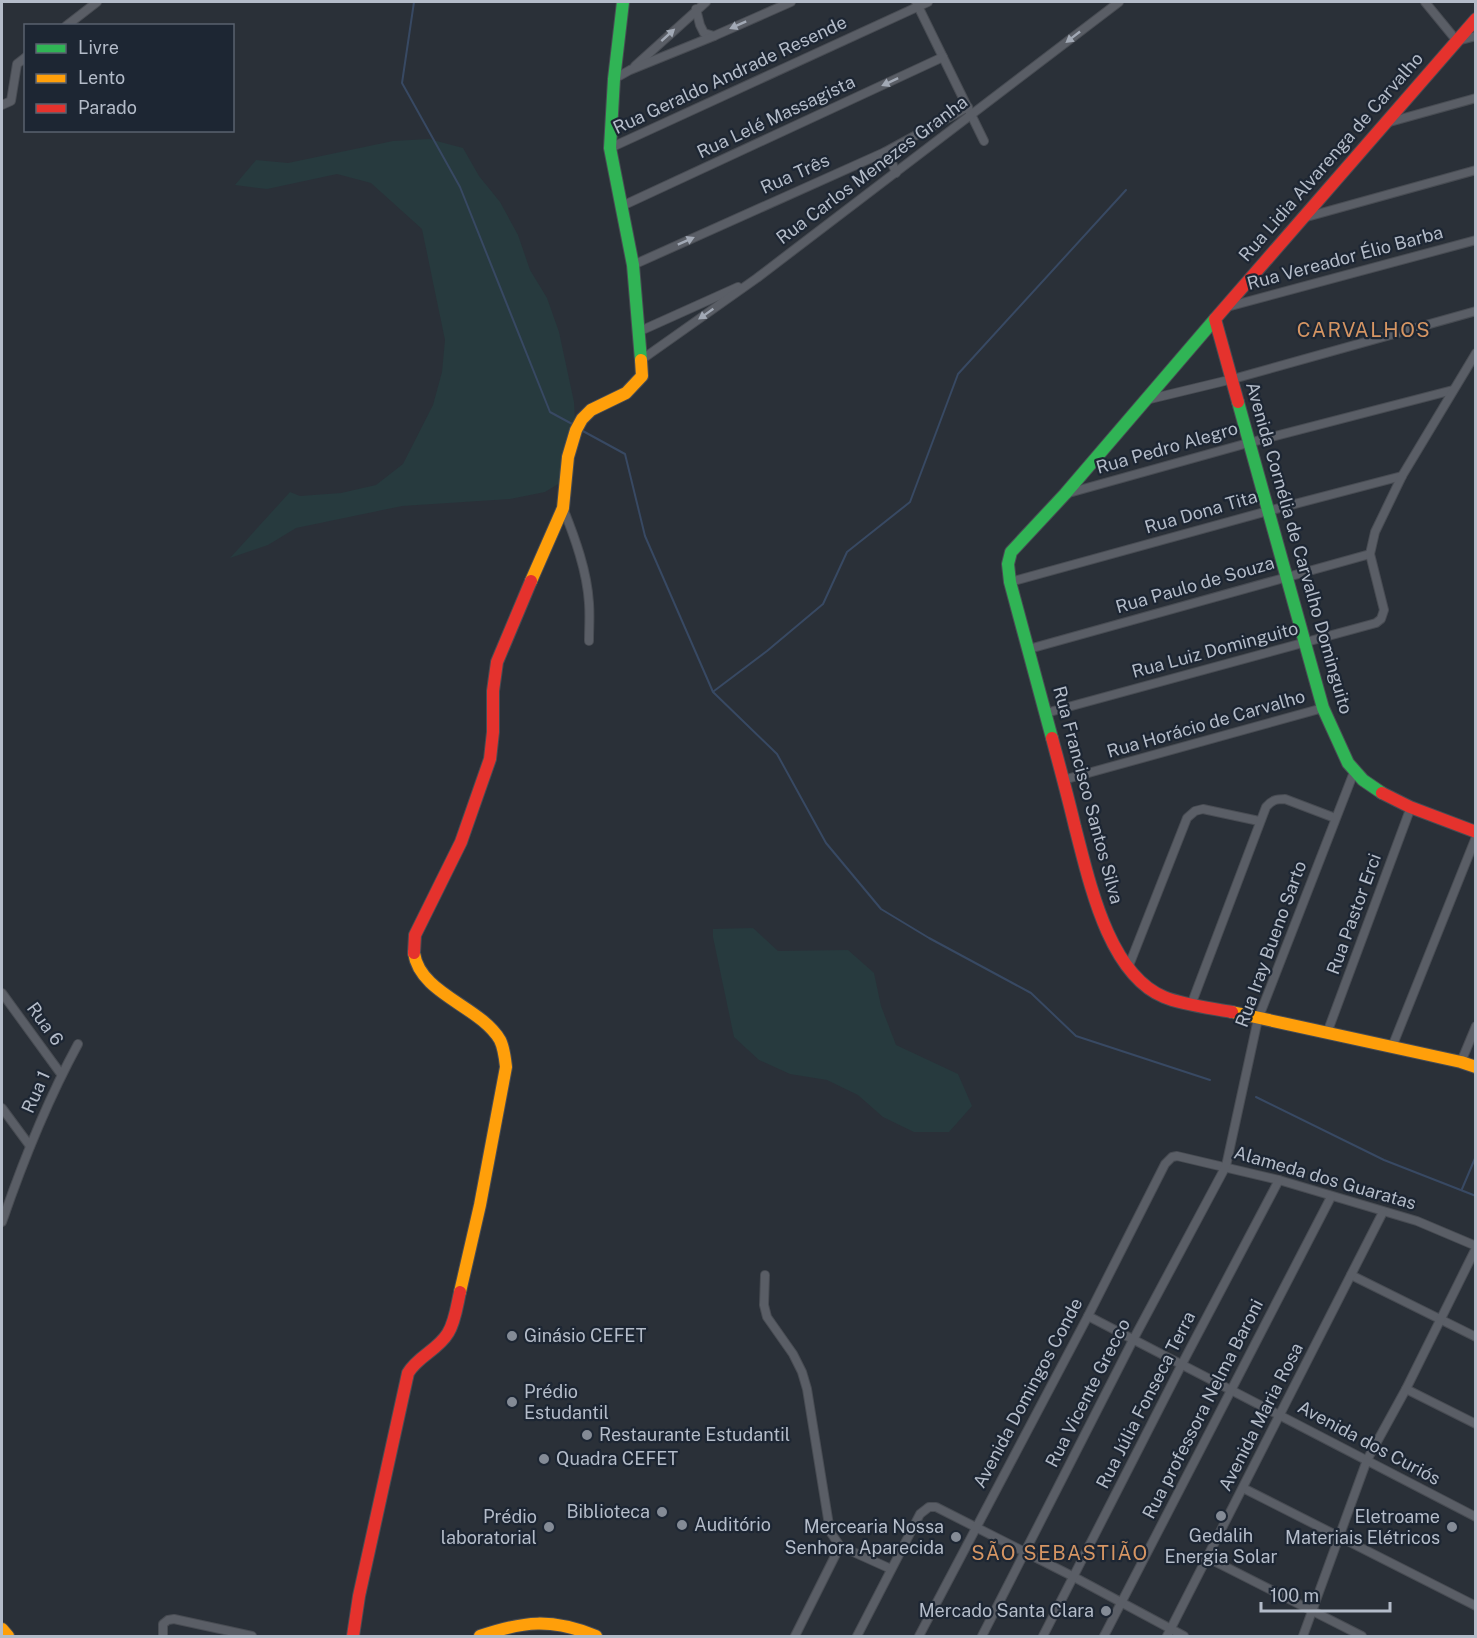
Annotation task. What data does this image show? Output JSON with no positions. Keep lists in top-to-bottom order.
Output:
{
  "streets": {
    "street": [
      "Rua Geraldo Andrade Resende",
      "Rua Lelé Massagista",
      "Rua Lidia Alvarenga de Carvalho",
      "Rua Carlos Menezes Granha",
      "Rua Três",
      "Rua Vereador Élio Barba",
      "Rua Pedro Alegro",
      "Rua Dona Tita",
      "Avenida Cornélia de Carvalho Dominguito",
      "Rua Paulo de Souza",
      "Rua Luiz Dominguito",
      "Rua Horácio de Carvalho",
      "Rua Francisco Santos Silva",
      "Rua Pastor Erci",
      "Rua Iray Bueno Sarto",
      "Rua 6",
      "Rua 1",
      "Alameda dos Guaratas",
      "Avenida Domingos Conde",
      "Rua Vicente Grecco",
      "Rua Júlia Fonseca Terra",
      "Rua professora Nelma Baroni",
      "Avenida Maria Rosa",
      "Avenida dos Curiós"
    ]
  },
  "crossings": [
    ["Rua Lidia Alvarenga de Carvalho", "Rua Vereador Élio Barba"],
    ["Rua Lidia Alvarenga de Carvalho", "Rua Pedro Alegro"],
    ["Rua Lidia Alvarenga de Carvalho", "Avenida Cornélia de Carvalho Dominguito"],
    ["Rua Lidia Alvarenga de Carvalho", "Rua Francisco Santos Silva"],
    ["Rua Carlos Menezes Granha", "Rua Três"],
    ["Rua Pedro Alegro", "Avenida Cornélia de Carvalho Dominguito"],
    ["Rua Dona Tita", "Avenida Cornélia de Carvalho Dominguito"],
    ["Rua Dona Tita", "Rua Francisco Santos Silva"],
    ["Avenida Cornélia de Carvalho Dominguito", "Rua Paulo de Souza"],
    ["Avenida Cornélia de Carvalho Dominguito", "Rua Luiz Dominguito"],
    ["Avenida Cornélia de Carvalho Dominguito", "Rua Horácio de Carvalho"],
    ["Avenida Cornélia de Carvalho Dominguito", "Rua Iray Bueno Sarto"],
    ["Rua Paulo de Souza", "Rua Luiz Dominguito"],
    ["Rua Paulo de Souza", "Rua Francisco Santos Silva"],
    ["Rua Luiz Dominguito", "Rua Francisco Santos Silva"],
    ["Rua Horácio de Carvalho", "Rua Francisco Santos Silva"],
    ["Rua Francisco Santos Silva", "Rua Pastor Erci"],
    ["Rua Francisco Santos Silva", "Rua Iray Bueno Sarto"],
    ["Rua Iray Bueno Sarto", "Alameda dos Guaratas"],
    ["Rua Iray Bueno Sarto", "Rua Vicente Grecco"],
    ["Rua 6", "Rua 1"],
    ["Alameda dos Guaratas", "Avenida Domingos Conde"],
    ["Alameda dos Guaratas", "Rua Vicente Grecco"],
    ["Alameda dos Guaratas", "Rua Júlia Fonseca Terra"],
    ["Alameda dos Guaratas", "Rua professora Nelma Baroni"],
    ["Alameda dos Guaratas", "Avenida Maria Rosa"],
    ["Avenida Domingos Conde", "Avenida dos Curiós"],
    ["Rua Vicente Grecco", "Avenida dos Curiós"],
    ["Rua Júlia Fonseca Terra", "Avenida dos Curiós"],
    ["Rua professora Nelma Baroni", "Avenida dos Curiós"],
    ["Avenida Maria Rosa", "Avenida dos Curiós"]
  ],
  "one_way": ["Rua Lelé Massagista"],
  "districts": ["CARVALHOS", "SÃO SEBASTIÃO"],
  "places": [
    "Ginásio CEFET",
    "Prédio Estudantil",
    "Restaurante Estudantil",
    "Quadra CEFET",
    "Biblioteca",
    "Gedalih Energia Solar",
    "Auditório",
    "Prédio laboratorial",
    "Eletroame Materiais Elétricos",
    "Mercearia Nossa Senhora Aparecida",
    "Mercado Santa Clara"
  ],
  "legend": ["Livre", "Lento", "Parado"],
  "scale_bar": "100 m"
}
